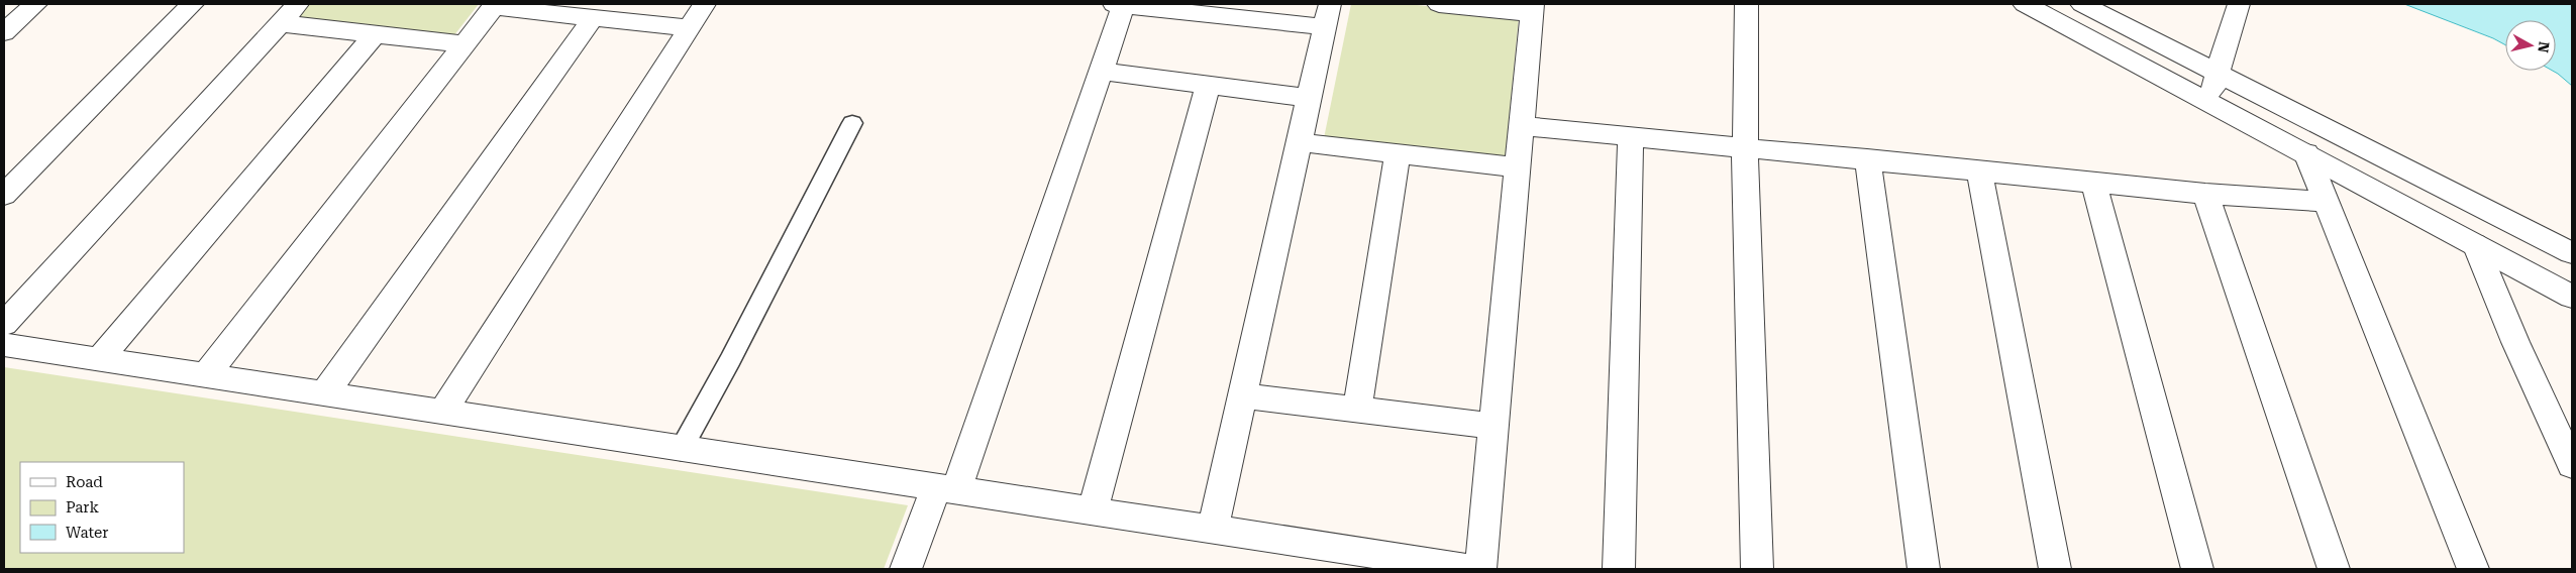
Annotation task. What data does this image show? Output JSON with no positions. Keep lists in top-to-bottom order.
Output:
{
  "legend": ["Road", "Park", "Water"],
  "north": "right"
}
